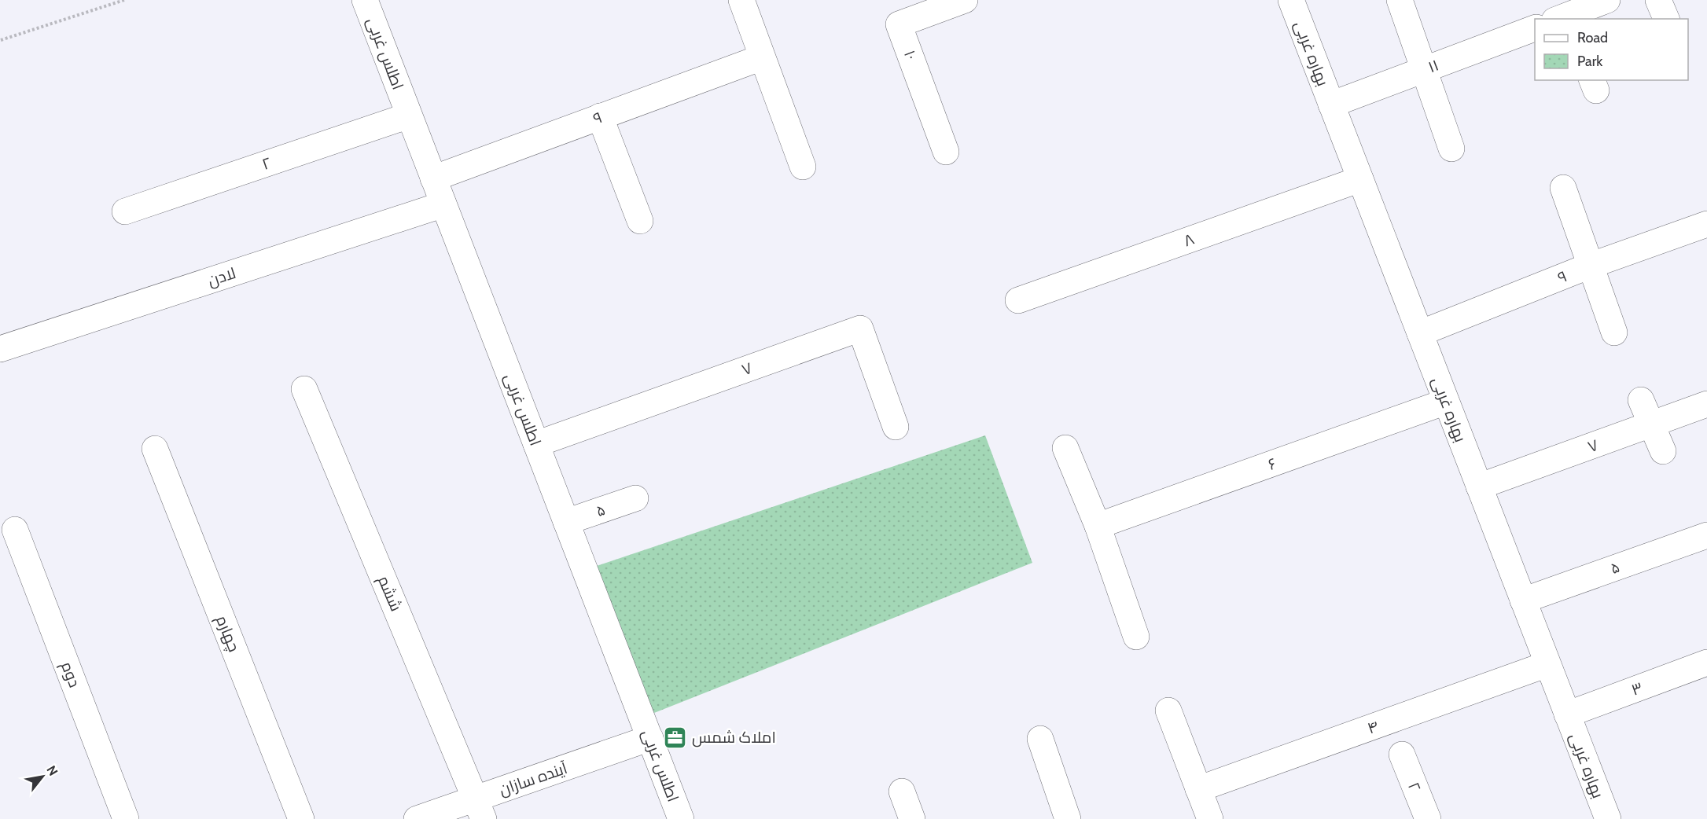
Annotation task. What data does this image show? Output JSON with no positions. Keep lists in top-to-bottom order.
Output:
{
  "streets": {
    "street": [
      "اطلس غربی",
      "بهاره غربی",
      "۱۰",
      "۱۱",
      "۹",
      "۲",
      "۸",
      "لادن",
      "۷",
      "۶",
      "۵",
      "ششم",
      "چهارم",
      "دوم",
      "۳",
      "۴",
      "آینده سازان"
    ]
  },
  "crossings": [
    ["اطلس غربی", "۹"],
    ["اطلس غربی", "۲"],
    ["اطلس غربی", "لادن"],
    ["اطلس غربی", "۷"],
    ["اطلس غربی", "۵"],
    ["اطلس غربی", "آینده سازان"],
    ["بهاره غربی", "۱۱"],
    ["بهاره غربی", "۹"],
    ["بهاره غربی", "۸"],
    ["بهاره غربی", "۷"],
    ["بهاره غربی", "۶"],
    ["بهاره غربی", "۵"],
    ["بهاره غربی", "۳"],
    ["بهاره غربی", "۴"],
    ["ششم", "آینده سازان"]
  ],
  "places": {
    "office": ["املاک شمس"]
  },
  "legend": ["Road", "Park"],
  "north": "top right"
}
